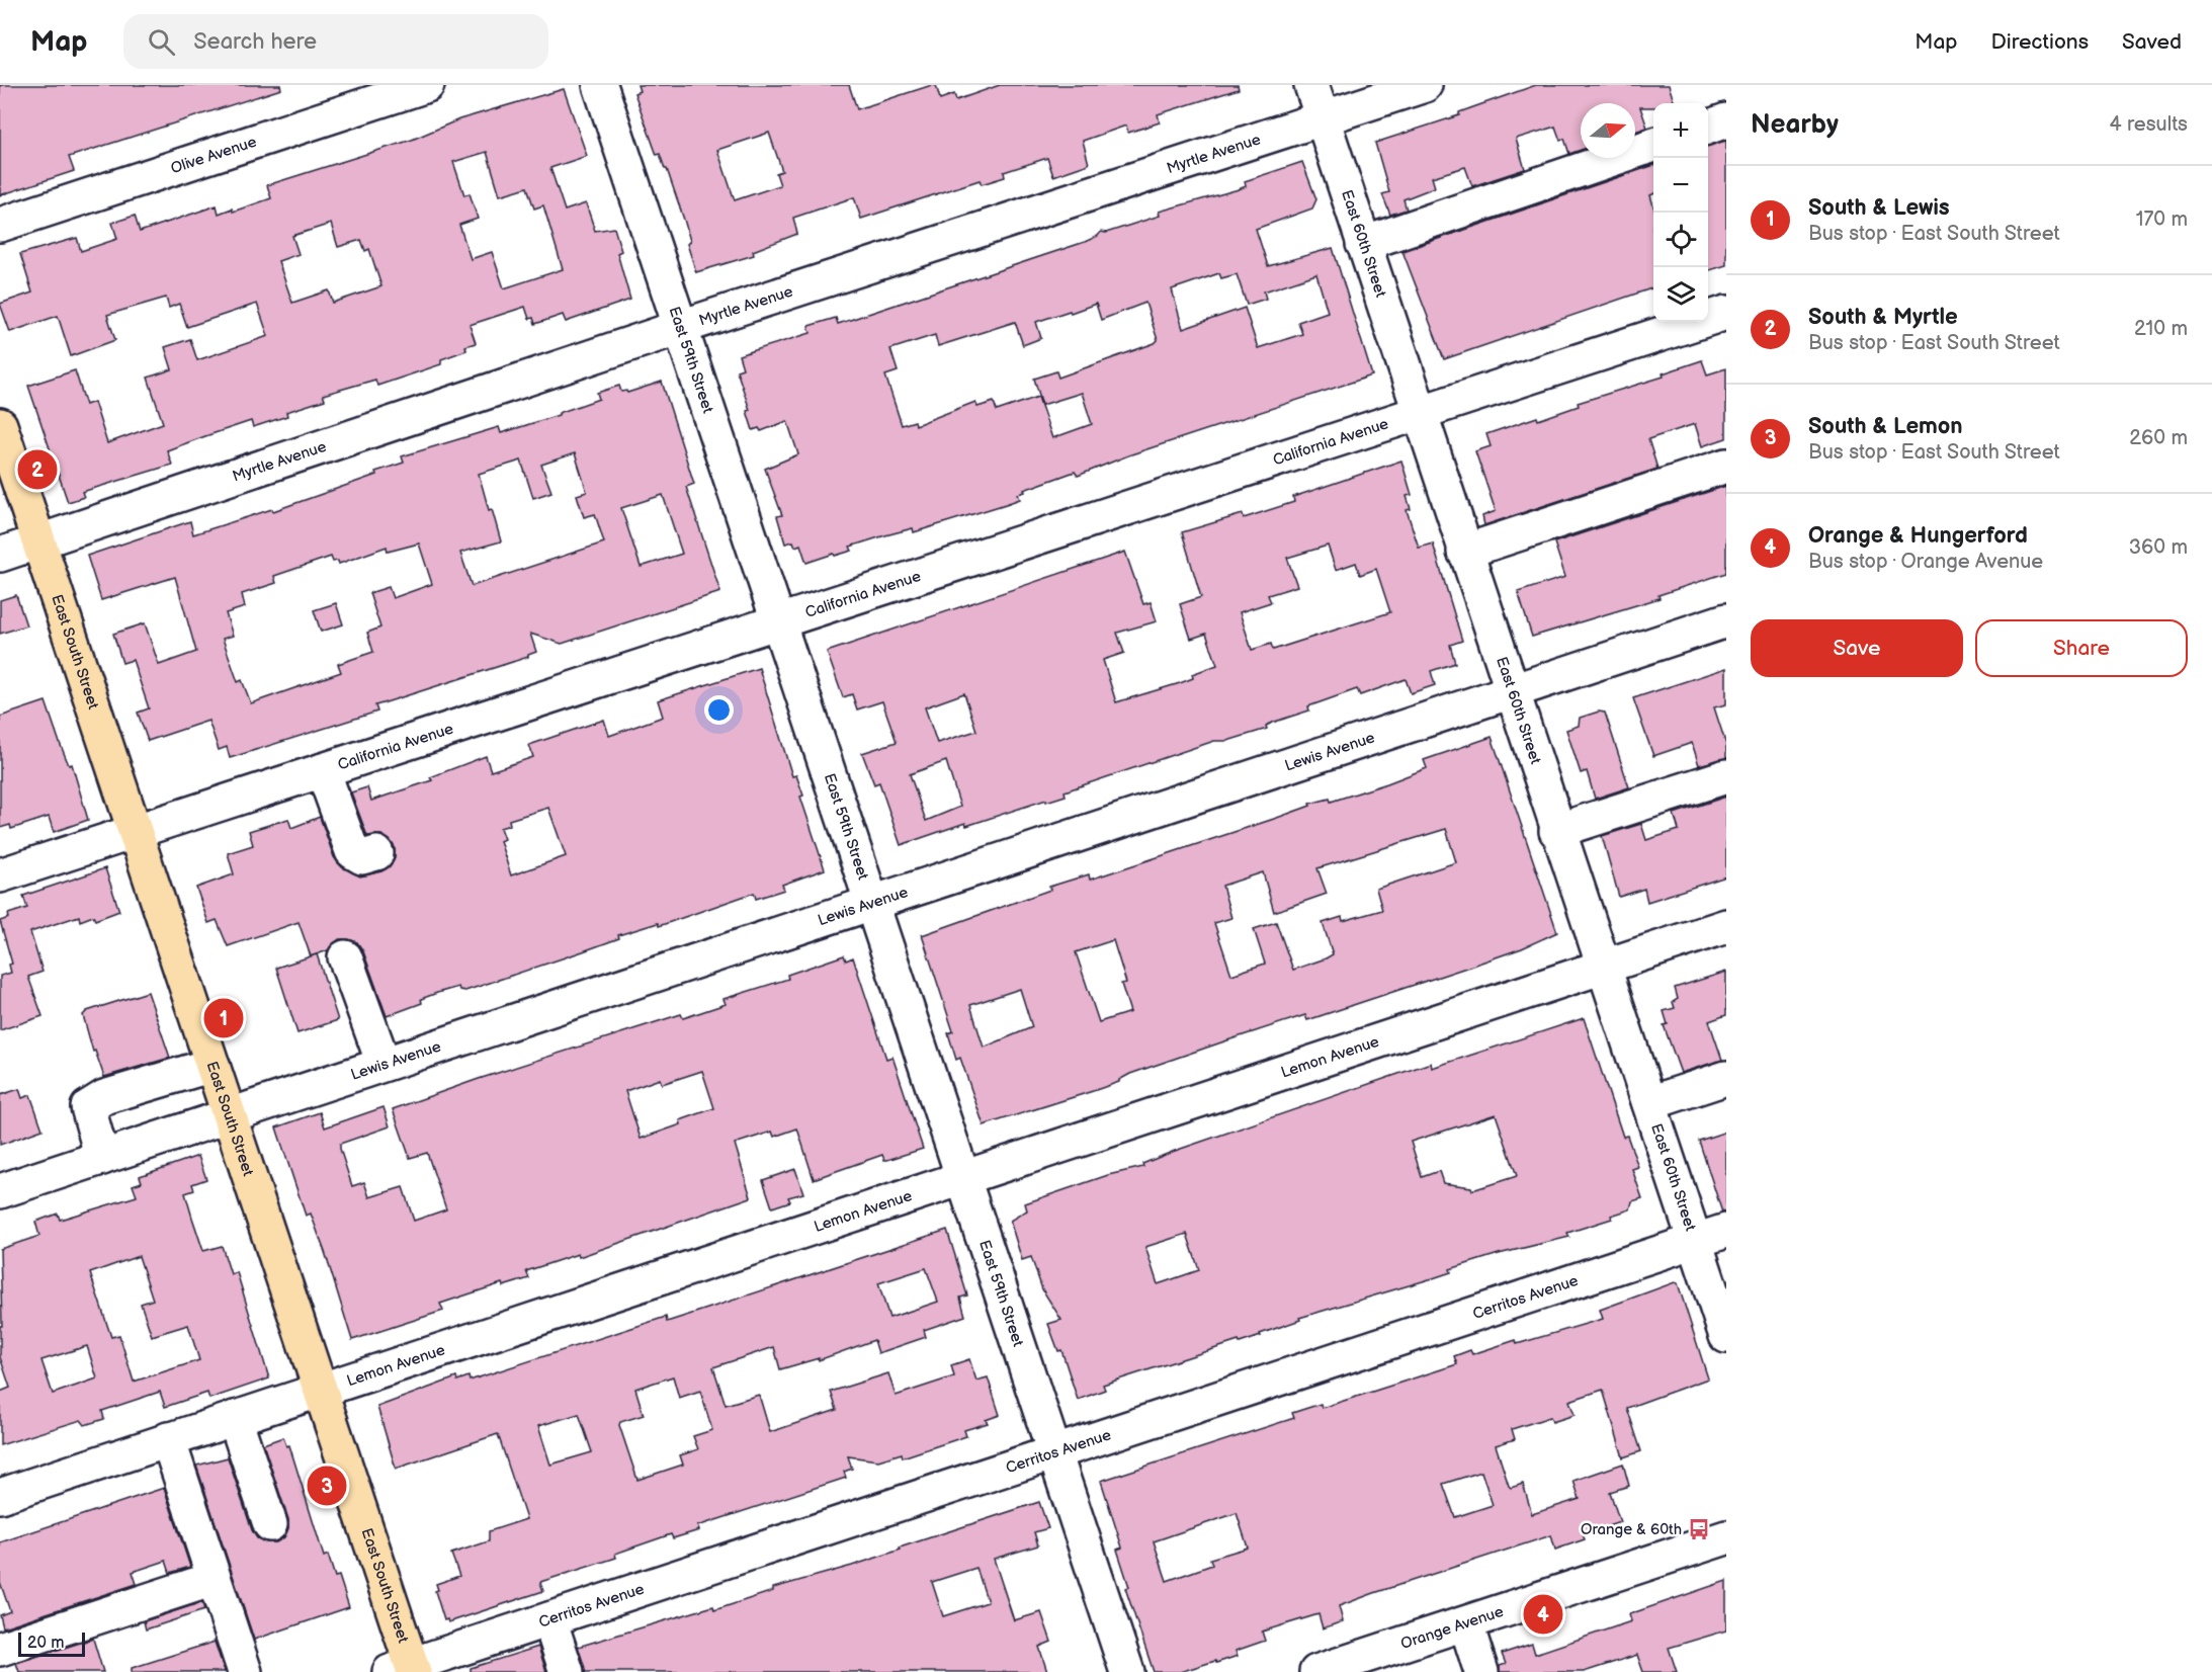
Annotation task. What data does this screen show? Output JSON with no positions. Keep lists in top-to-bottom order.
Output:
{
  "streets": {
    "main road": ["East South Street"],
    "street": [
      "Myrtle Avenue",
      "Olive Avenue",
      "East 60th Street",
      "East 59th Street",
      "California Avenue",
      "Lewis Avenue",
      "Lemon Avenue",
      "Cerritos Avenue",
      "Orange Avenue"
    ]
  },
  "crossings": [
    ["Myrtle Avenue", "East 60th Street"],
    ["Myrtle Avenue", "East 59th Street"],
    ["Myrtle Avenue", "East South Street"],
    ["East 60th Street", "California Avenue"],
    ["East 60th Street", "Lewis Avenue"],
    ["East 60th Street", "Lemon Avenue"],
    ["East 60th Street", "Cerritos Avenue"],
    ["East 59th Street", "California Avenue"],
    ["East 59th Street", "Lewis Avenue"],
    ["East 59th Street", "Lemon Avenue"],
    ["East 59th Street", "Cerritos Avenue"],
    ["California Avenue", "East South Street"],
    ["East South Street", "Lewis Avenue"],
    ["East South Street", "Lemon Avenue"],
    ["East South Street", "Cerritos Avenue"]
  ],
  "places": {
    "bus stop": ["Orange & 60th"]
  },
  "scale_bar": "20 m",
  "north": "right",
  "page": {
    "header": "Map",
    "search": "Search here",
    "nav": ["Map", "Directions", "Saved"],
    "heading": ["Nearby", "4 results"],
    "map_buttons": ["+", "−"],
    "list": [
      {
        "mark": "1",
        "name": "South & Lewis",
        "note": "Bus stop · East South Street",
        "value": "170 m"
      },
      {
        "mark": "2",
        "name": "South & Myrtle",
        "note": "Bus stop · East South Street",
        "value": "210 m"
      },
      {
        "mark": "3",
        "name": "South & Lemon",
        "note": "Bus stop · East South Street",
        "value": "260 m"
      },
      {
        "mark": "4",
        "name": "Orange & Hungerford",
        "note": "Bus stop · Orange Avenue",
        "value": "360 m"
      }
    ],
    "pins": [
      "2",
      "1",
      "3",
      "4"
    ],
    "buttons": ["Save", "Share"],
    "scale": "20 m"
  }
}
